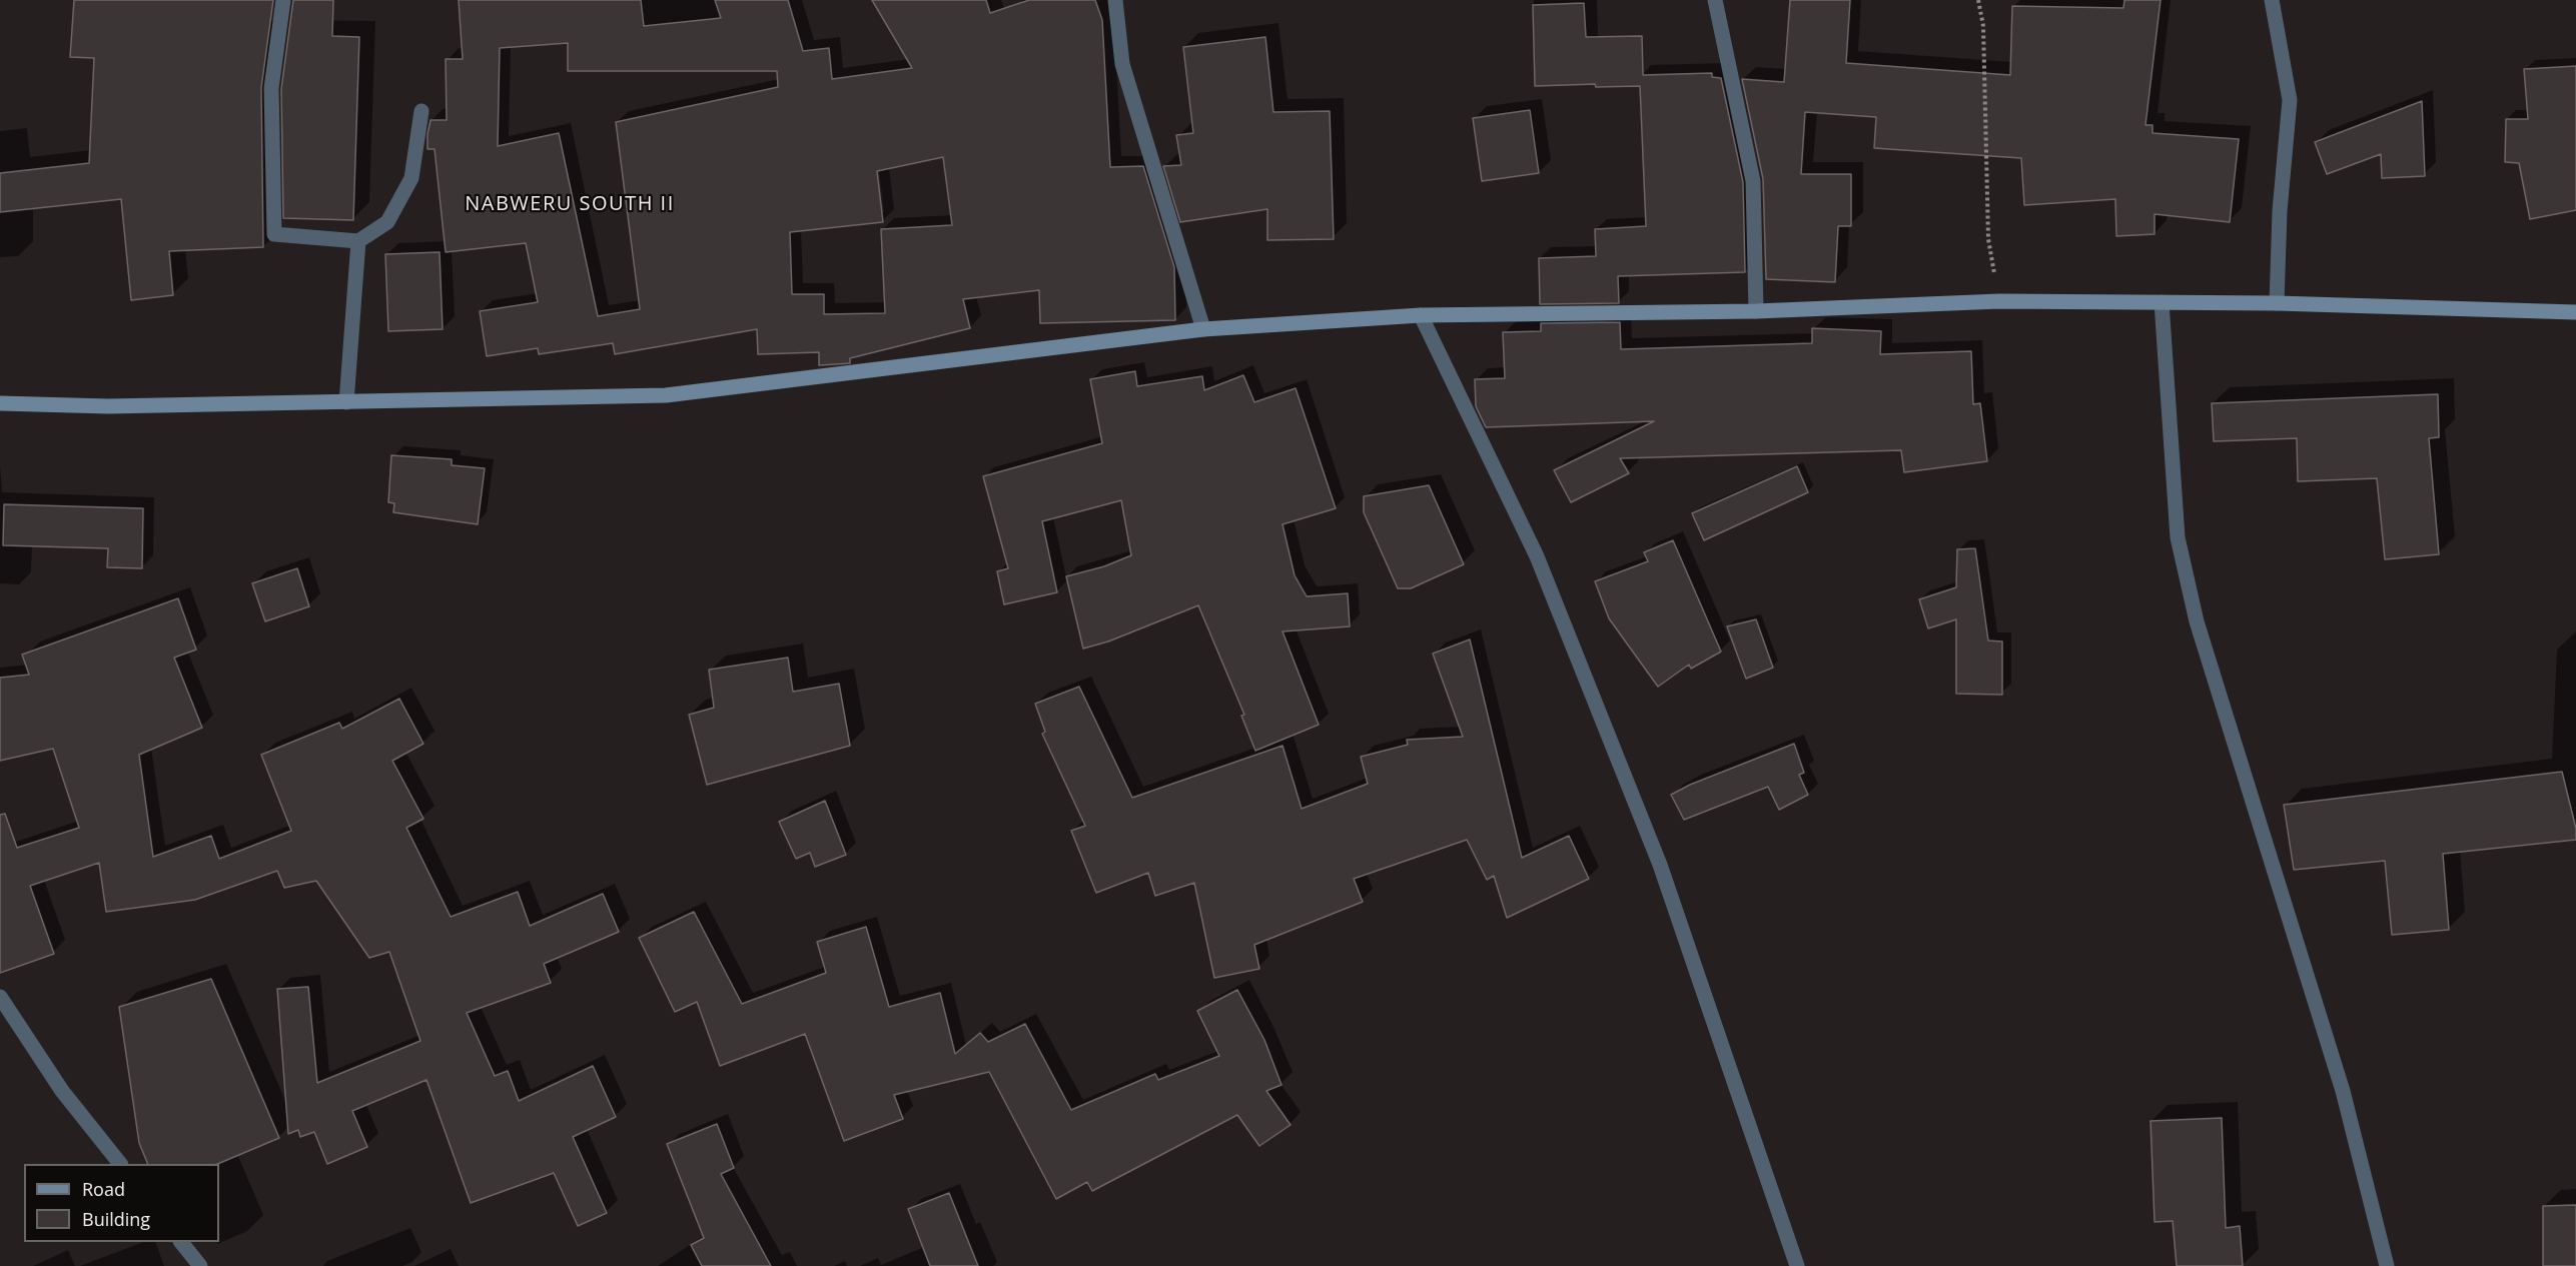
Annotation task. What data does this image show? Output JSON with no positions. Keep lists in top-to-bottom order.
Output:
{
  "districts": ["NABWERU SOUTH II"],
  "legend": ["Road", "Building"]
}
